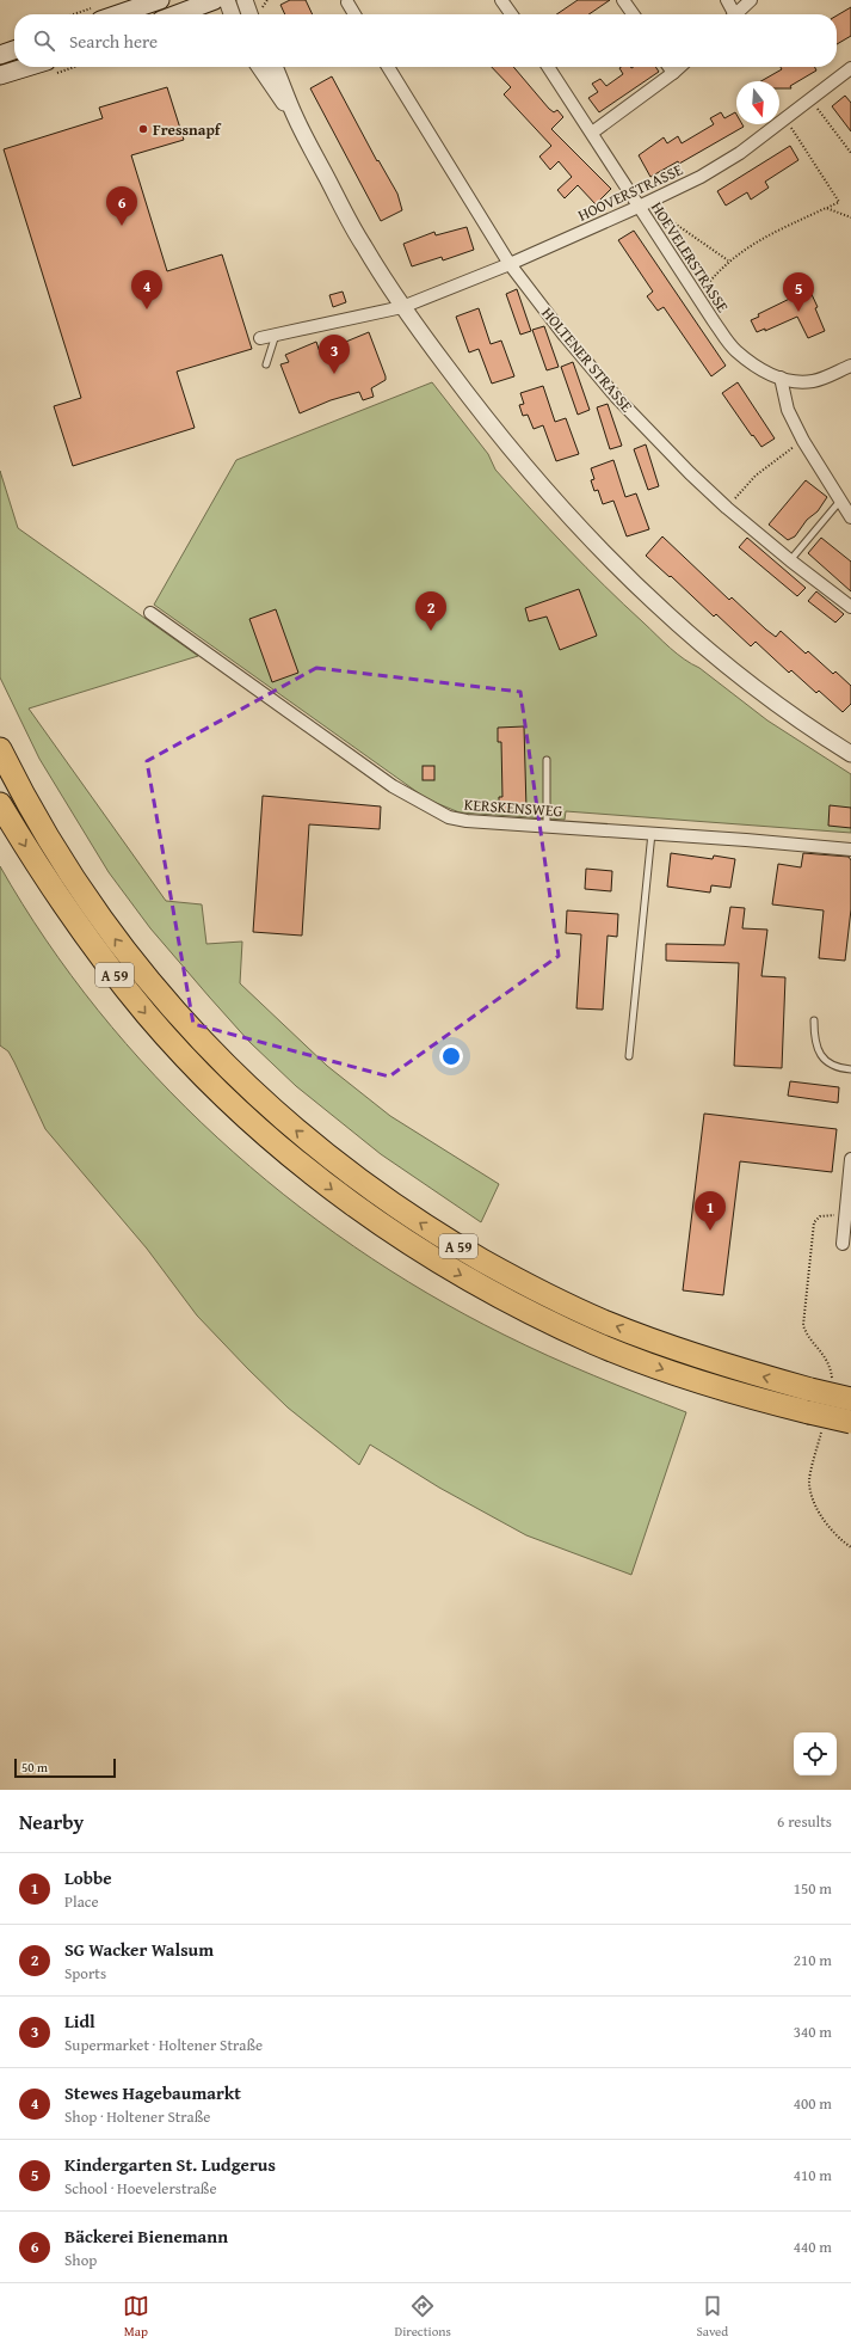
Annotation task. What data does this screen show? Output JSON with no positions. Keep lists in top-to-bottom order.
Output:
{
  "streets": {
    "highway": ["A 59"],
    "street": [
      "HOOVERSTRASSE",
      "HOEVELERSTRASSE",
      "HOLTENER STRASSE",
      "KERSKENSWEG"
    ]
  },
  "crossings": [
    ["HOOVERSTRASSE", "HOEVELERSTRASSE"],
    ["HOOVERSTRASSE", "HOLTENER STRASSE"]
  ],
  "places": ["Fressnapf"],
  "scale_bar": "50 m",
  "north": "bottom",
  "page": {
    "search": "Search here",
    "pins": [
      "6",
      "4",
      "5",
      "3",
      "2",
      "1"
    ],
    "scale": "50 m",
    "heading": ["Nearby", "6 results"],
    "list": [
      {
        "mark": "1",
        "name": "Lobbe",
        "note": "Place",
        "value": "150 m"
      },
      {
        "mark": "2",
        "name": "SG Wacker Walsum",
        "note": "Sports",
        "value": "210 m"
      },
      {
        "mark": "3",
        "name": "Lidl",
        "note": "Supermarket · Holtener Straße",
        "value": "340 m"
      },
      {
        "mark": "4",
        "name": "Stewes Hagebaumarkt",
        "note": "Shop · Holtener Straße",
        "value": "400 m"
      },
      {
        "mark": "5",
        "name": "Kindergarten St. Ludgerus",
        "note": "School · Hoevelerstraße",
        "value": "410 m"
      },
      {
        "mark": "6",
        "name": "Bäckerei Bienemann",
        "note": "Shop",
        "value": "440 m"
      }
    ],
    "nav": ["Map", "Directions", "Saved"]
  }
}
